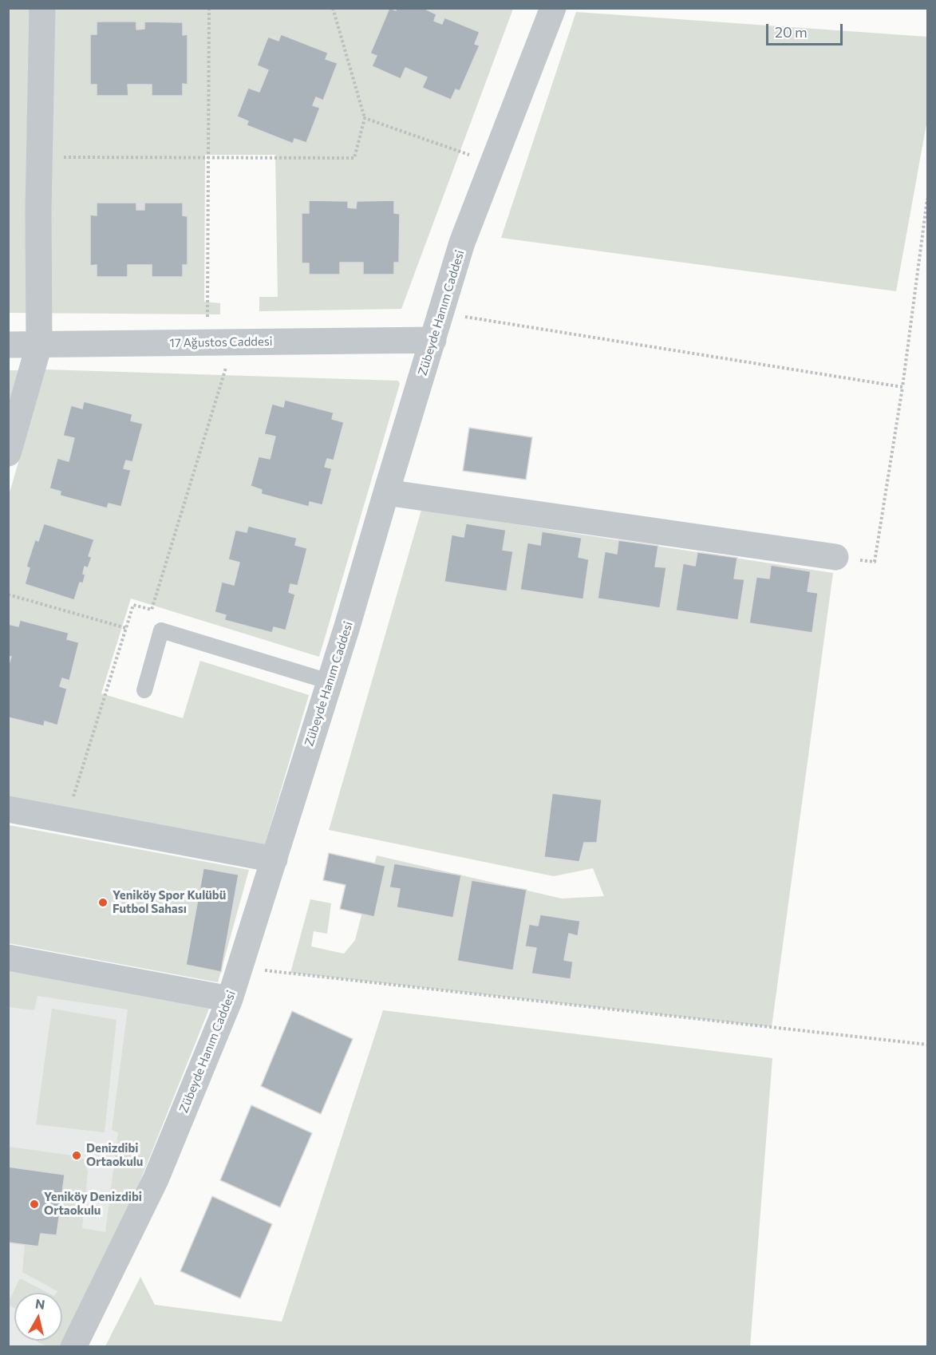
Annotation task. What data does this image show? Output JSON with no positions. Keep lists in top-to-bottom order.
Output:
{
  "streets": {
    "street": ["Zübeyde Hanım Caddesi", "17 Ağustos Caddesi"]
  },
  "crossings": [
    ["Zübeyde Hanım Caddesi", "17 Ağustos Caddesi"]
  ],
  "places": ["Yeniköy Spor Kulübü Futbol Sahası", "Denizdibi Ortaokulu", "Yeniköy Denizdibi Ortaokulu"],
  "scale_bar": "20 m",
  "north": "top"
}
